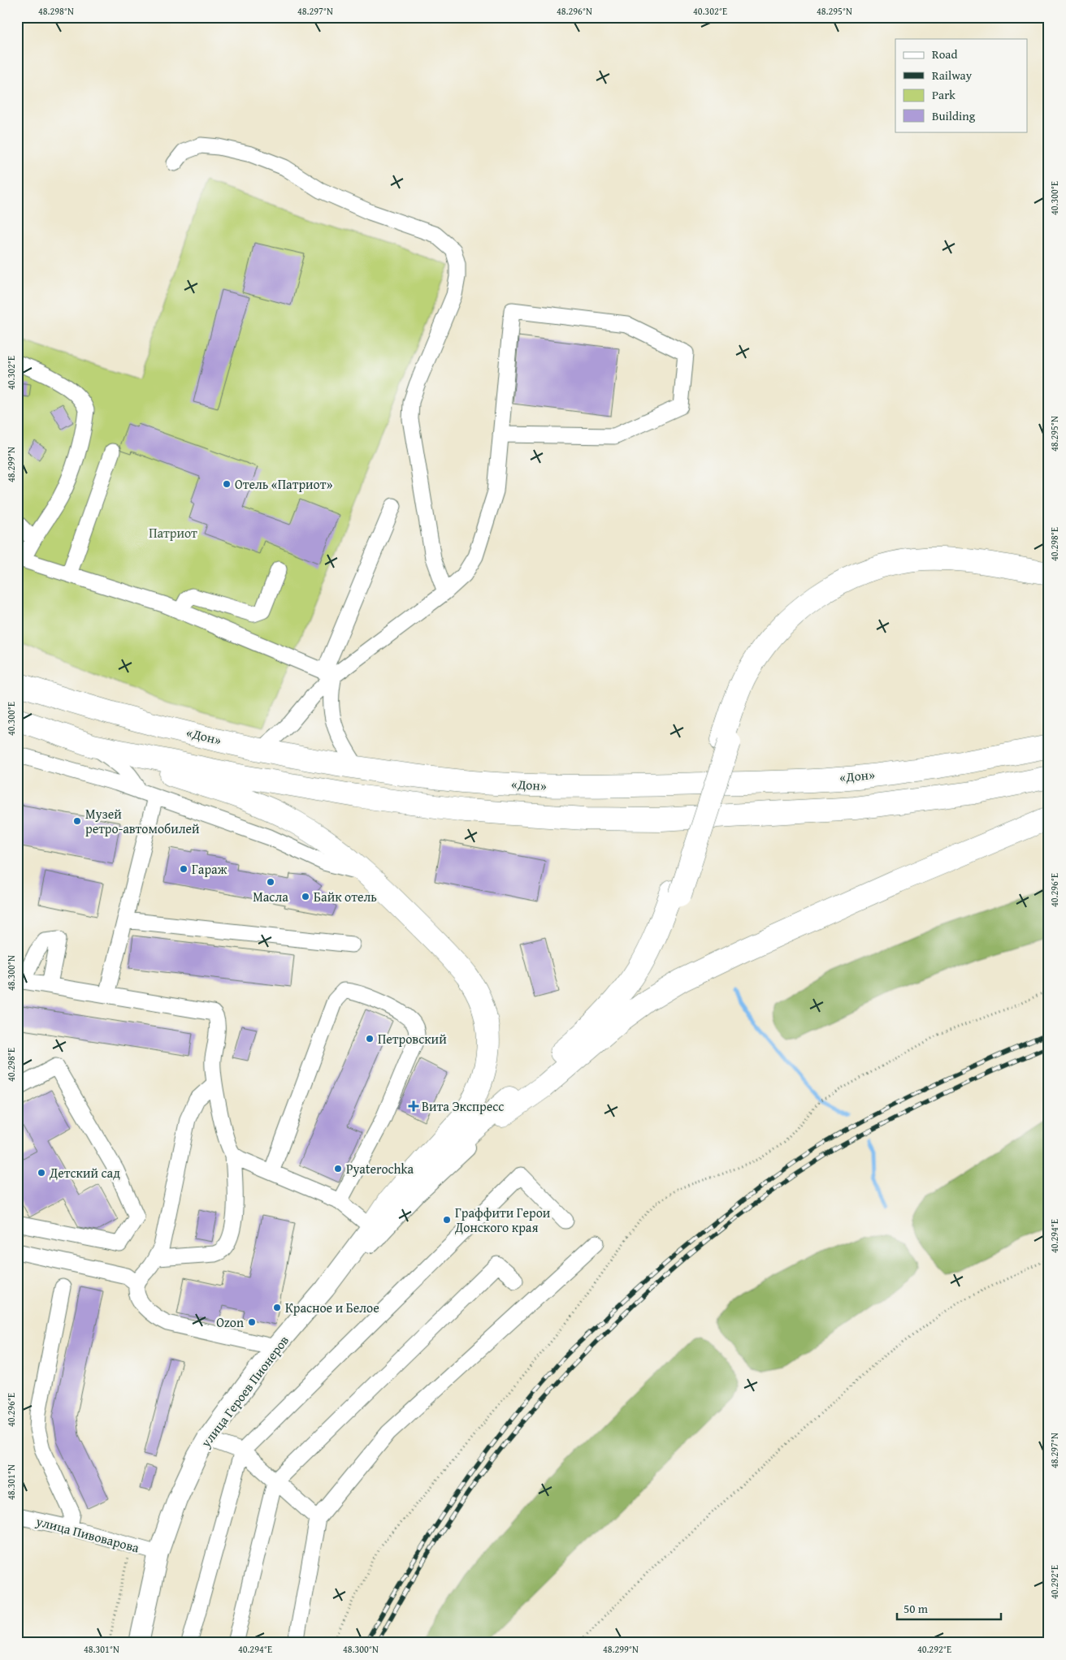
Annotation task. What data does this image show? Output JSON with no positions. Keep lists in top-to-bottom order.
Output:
{
  "streets": {
    "highway": ["«Дон»"],
    "main road": ["улица Героев Пионеров"],
    "street": ["улица Пивоварова"]
  },
  "crossings": [
    ["улица Героев Пионеров", "улица Пивоварова"]
  ],
  "parks": ["Патриот"],
  "places": {
    "other": [
      "Отель «Патриот»",
      "Музей ретро-автомобилей",
      "Гараж",
      "Масла",
      "Байк отель",
      "Петровский",
      "Pyaterochka",
      "Детский сад",
      "Граффити Герои Донского края",
      "Красное и Белое",
      "Ozon"
    ],
    "health": ["Вита Экспресс"]
  },
  "legend": [
    "Road",
    "Railway",
    "Park",
    "Building"
  ],
  "scale_bar": "50 m",
  "coordinates": [
    "48.298°N",
    "48.297°N",
    "48.296°N",
    "40.302°E",
    "48.295°N",
    "40.300°E",
    "48.299°N",
    "40.298°E",
    "40.296°E",
    "48.300°N",
    "40.294°E",
    "48.301°N",
    "40.292°E"
  ]
}
